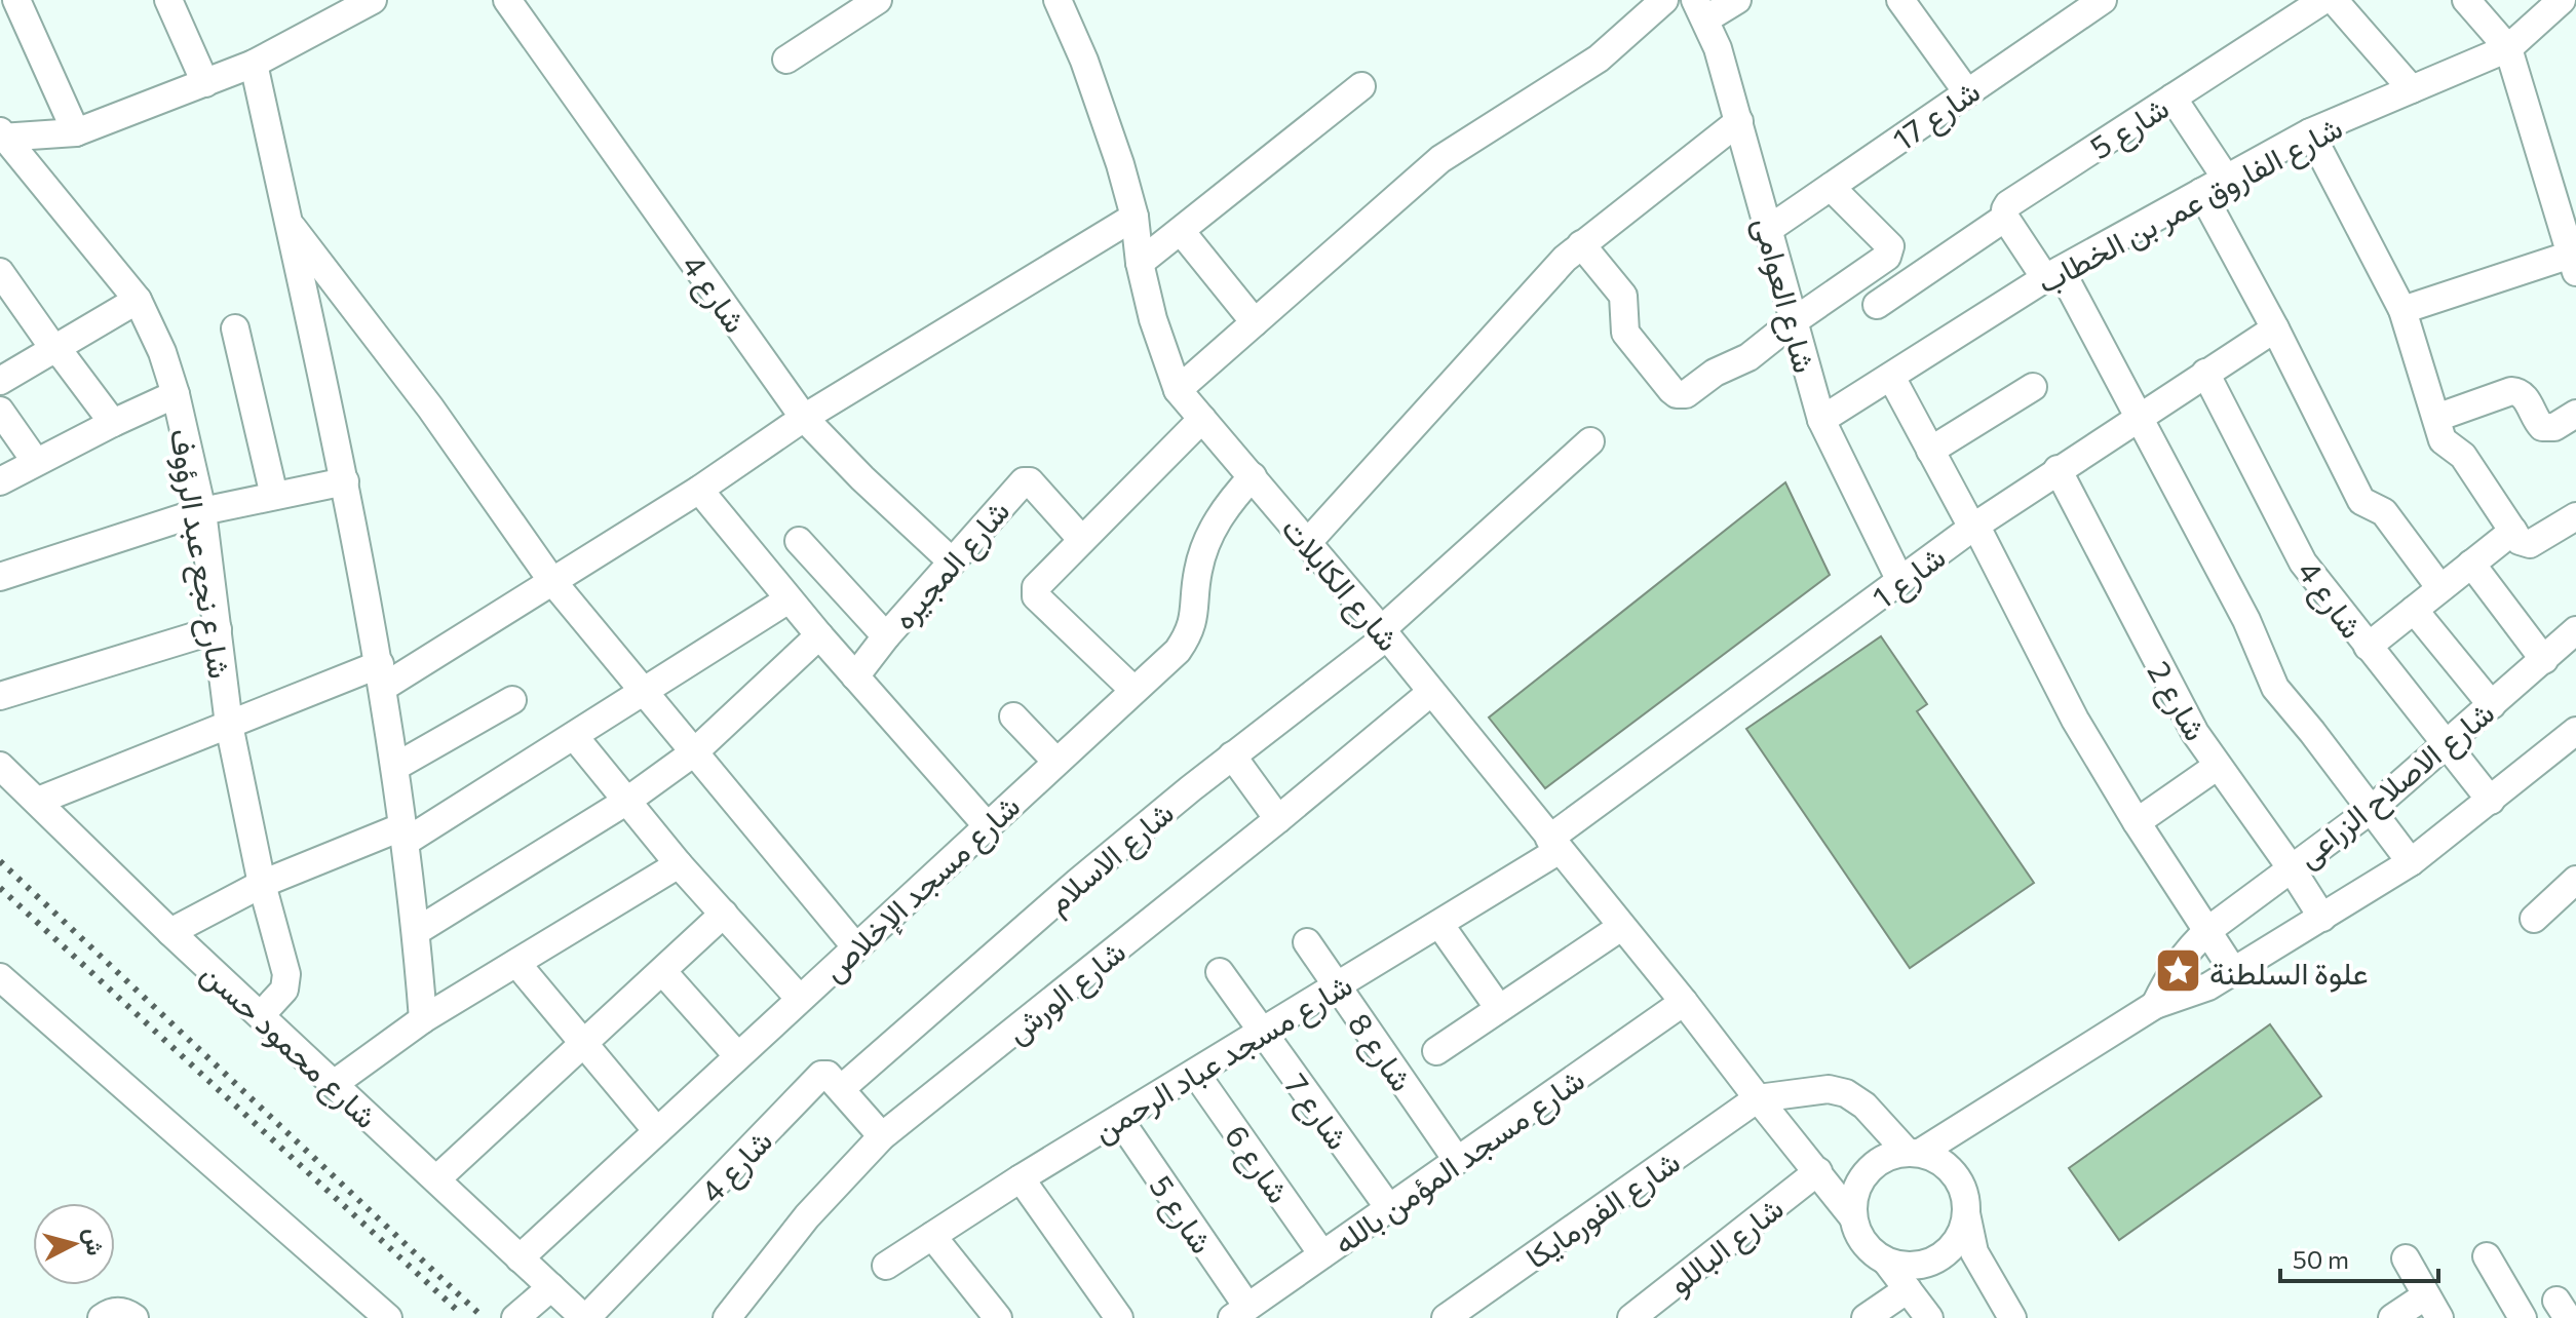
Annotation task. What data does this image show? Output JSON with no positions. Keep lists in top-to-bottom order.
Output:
{
  "streets": {
    "street": [
      "شارع 17",
      "شارع 5",
      "شارع الفاروق عمر بن الخطاب",
      "شارع 4",
      "شارع العوامى",
      "شارع نجع عبد الرؤوف",
      "شارع المجيره",
      "شارع 1",
      "شارع الكابلات",
      "شارع 2",
      "شارع الاصلاح الزراعى",
      "شارع الاسلام",
      "شارع مسجد الإخلاص",
      "شارع الورش",
      "شارع محمود حسن",
      "شارع 8",
      "شارع مسجد عباد الرحمن",
      "شارع 7",
      "شارع مسجد المؤمن بالله",
      "شارع 6",
      "شارع الفورمايكا",
      "شارع الباللو"
    ]
  },
  "crossings": [
    ["شارع 17", "شارع العوامى"],
    ["شارع 5", "شارع مسجد عباد الرحمن"],
    ["شارع 5", "شارع مسجد المؤمن بالله"],
    ["شارع الفاروق عمر بن الخطاب", "شارع العوامى"],
    ["شارع 4", "شارع المجيره"],
    ["شارع 4", "شارع 1"],
    ["شارع 4", "شارع الاصلاح الزراعى"],
    ["شارع 4", "شارع الاسلام"],
    ["شارع 4", "شارع محمود حسن"],
    ["شارع العوامى", "شارع 1"],
    ["شارع نجع عبد الرؤوف", "شارع محمود حسن"],
    ["شارع 1", "شارع الكابلات"],
    ["شارع 1", "شارع 2"],
    ["شارع 1", "شارع مسجد عباد الرحمن"],
    ["شارع الكابلات", "شارع الاسلام"],
    ["شارع الكابلات", "شارع مسجد الإخلاص"],
    ["شارع الكابلات", "شارع الورش"],
    ["شارع الكابلات", "شارع مسجد عباد الرحمن"],
    ["شارع الكابلات", "شارع مسجد المؤمن بالله"],
    ["شارع الكابلات", "شارع الفورمايكا"],
    ["شارع الكابلات", "شارع الباللو"],
    ["شارع 2", "شارع الاصلاح الزراعى"],
    ["شارع مسجد الإخلاص", "شارع محمود حسن"],
    ["شارع 8", "شارع مسجد عباد الرحمن"],
    ["شارع 8", "شارع مسجد المؤمن بالله"],
    ["شارع مسجد عباد الرحمن", "شارع 7"],
    ["شارع مسجد عباد الرحمن", "شارع 6"],
    ["شارع 7", "شارع مسجد المؤمن بالله"],
    ["شارع مسجد المؤمن بالله", "شارع 6"]
  ],
  "places": {
    "place": ["علوة السلطنة"]
  },
  "scale_bar": "50 m",
  "north": "right"
}
